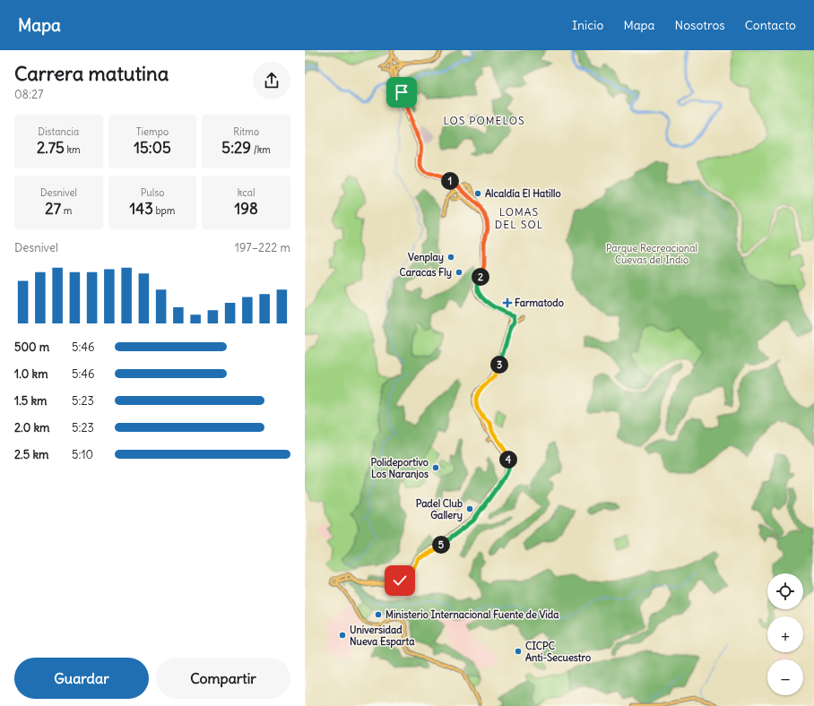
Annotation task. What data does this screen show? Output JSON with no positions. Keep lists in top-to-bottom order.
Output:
{
  "districts": ["LOS POMELOS", "LOMAS DEL SOL"],
  "parks": ["Parque Recreacional Cuevas del Indio"],
  "places": {
    "other": [
      "Alcaldía El Hatillo",
      "Venplay",
      "Caracas Fly",
      "Polideportivo Los Naranjos",
      "Padel Club Gallery",
      "Ministerio Internacional Fuente de Vida",
      "Universidad Nueva Esparta",
      "CICPC Anti-Secuestro"
    ],
    "health": ["Farmatodo"]
  },
  "page": {
    "header": "Mapa",
    "nav": [
      "Inicio",
      "Mapa",
      "Nosotros",
      "Contacto"
    ],
    "heading": ["Carrera matutina", "08:27"],
    "stats": [
      ["Distancia", "2.75 km"],
      ["Tiempo", "15:05"],
      ["Ritmo", "5:29 /km"],
      ["Desnivel", "27 m"],
      ["Pulso", "143 bpm"],
      ["kcal", "198"]
    ],
    "pins": [
      "1",
      "2",
      "3",
      "4",
      "5"
    ],
    "chart": ["Desnivel", "197–222 m"],
    "list": [
      {
        "name": "500 m",
        "note": "5:46"
      },
      {
        "name": "1.0 km",
        "note": "5:46"
      },
      {
        "name": "1.5 km",
        "note": "5:23"
      },
      {
        "name": "2.0 km",
        "note": "5:23"
      },
      {
        "name": "2.5 km",
        "note": "5:10"
      }
    ],
    "map_buttons": ["+", "−"],
    "buttons": ["Guardar", "Compartir"]
  }
}
